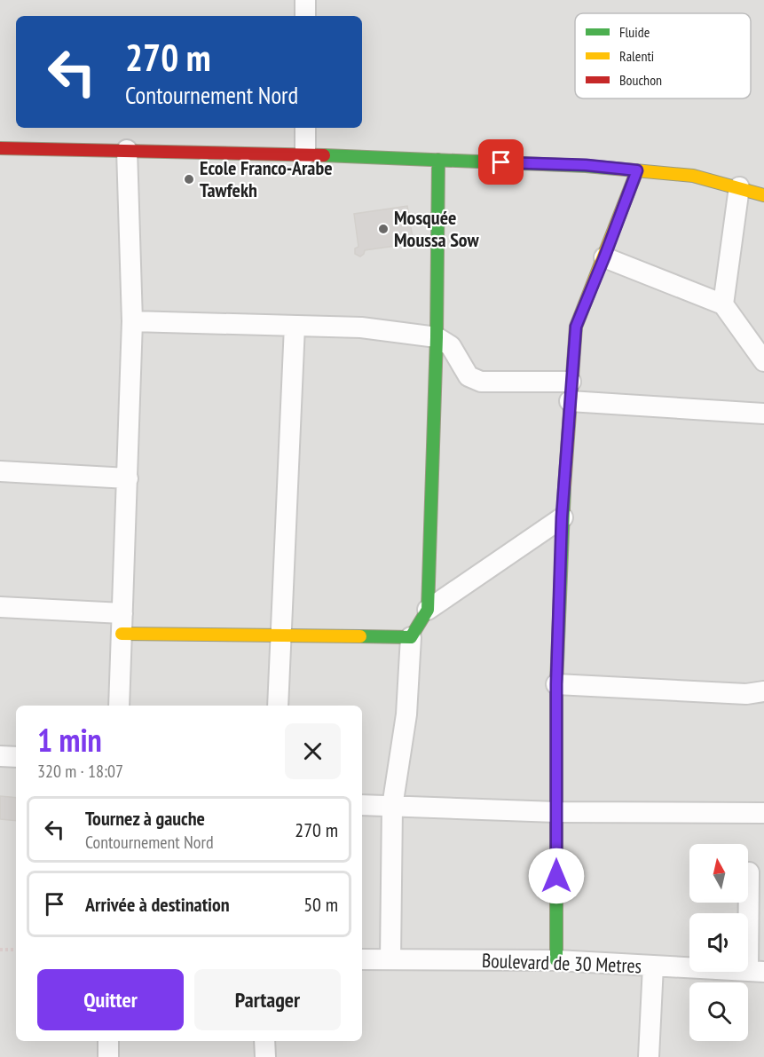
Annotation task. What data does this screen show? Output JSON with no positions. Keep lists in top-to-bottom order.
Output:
{
  "streets": {
    "street": ["Boulevard de 30 Metres"]
  },
  "places": ["Ecole Franco-Arabe Tawfekh", "Mosquée Moussa Sow"],
  "legend": ["Fluide", "Ralenti", "Bouchon"],
  "north": "top",
  "page": {
    "turn": ["270 m", "Contournement Nord"],
    "heading": ["1 min", "320 m · 18:07"],
    "list": [
      {
        "name": "Tournez à gauche",
        "note": "Contournement Nord",
        "value": "270 m"
      },
      {
        "name": "Arrivée à destination",
        "value": "50 m"
      }
    ],
    "buttons": ["Quitter", "Partager"]
  }
}
